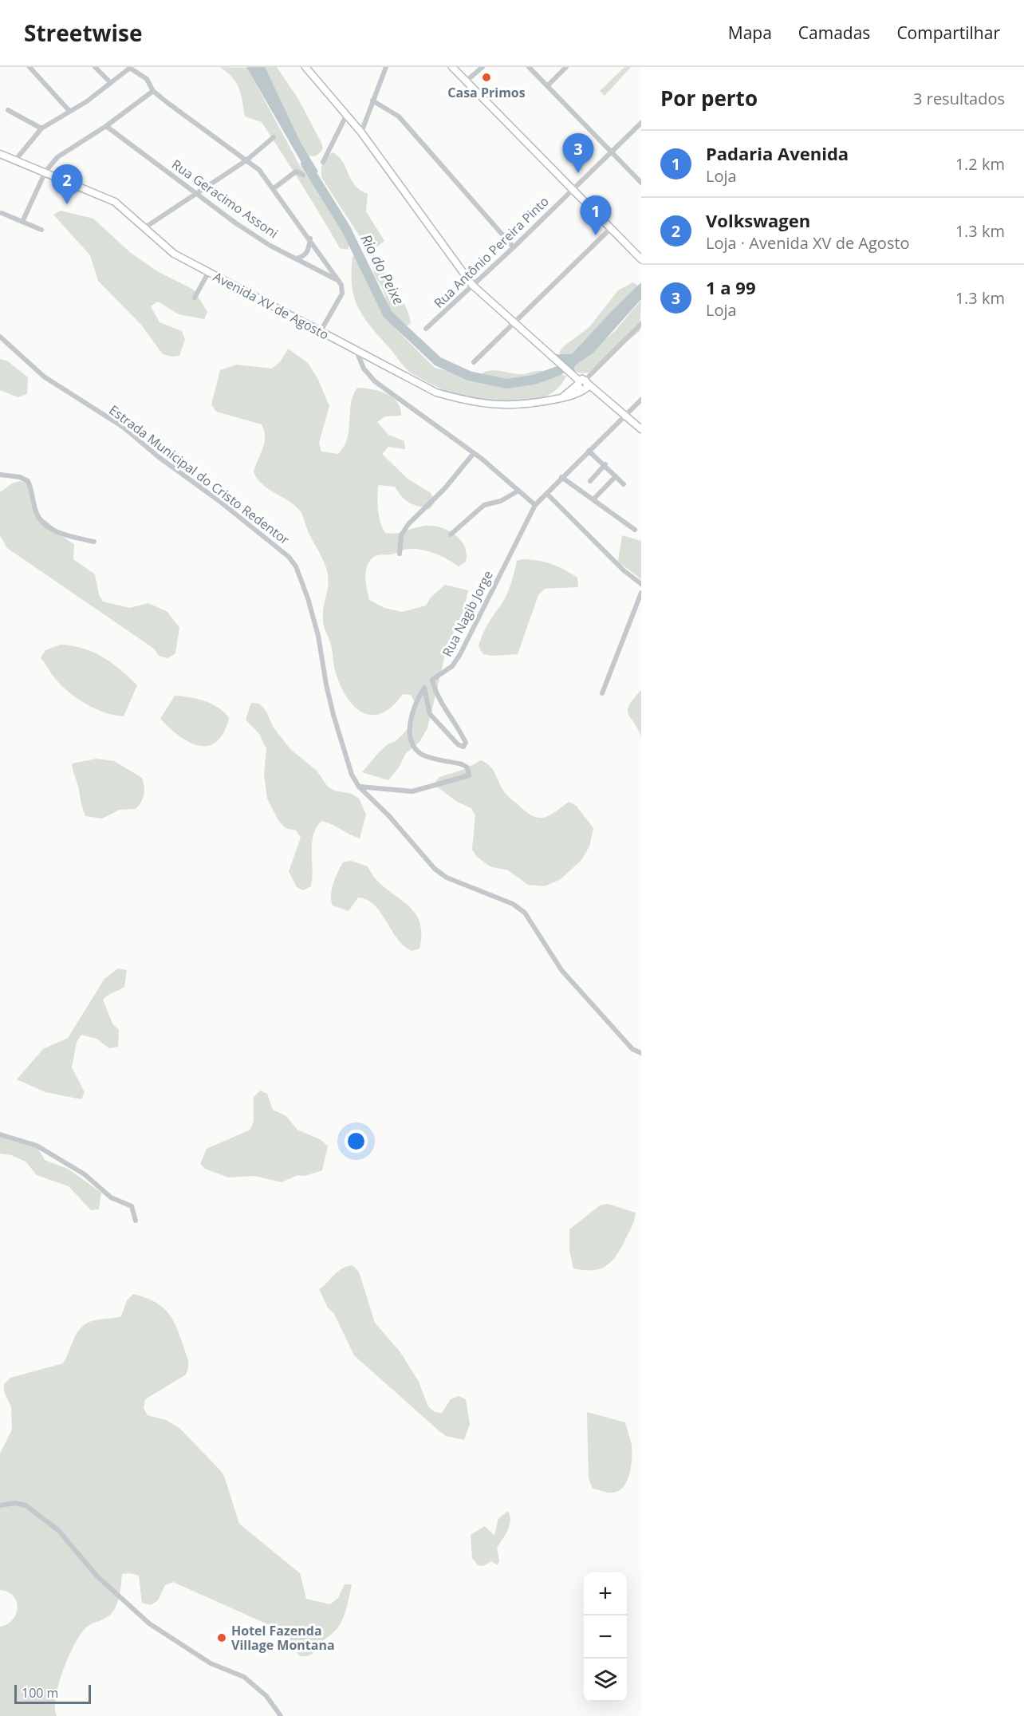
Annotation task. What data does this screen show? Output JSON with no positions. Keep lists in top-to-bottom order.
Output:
{
  "streets": {
    "street": [
      "Rua Geracimo Assoni",
      "Rua Antônio Pereira Pinto",
      "Avenida XV de Agosto",
      "Estrada Municipal do Cristo Redentor",
      "Rua Nagib Jorge"
    ]
  },
  "water": ["Rio do Peixe"],
  "places": ["Casa Primos", "Hotel Fazenda Village Montana"],
  "scale_bar": "100 m",
  "page": {
    "header": "Streetwise",
    "nav": ["Mapa", "Camadas", "Compartilhar"],
    "heading": ["Por perto", "3 resultados"],
    "list": [
      {
        "mark": "1",
        "name": "Padaria Avenida",
        "note": "Loja",
        "value": "1.2 km"
      },
      {
        "mark": "2",
        "name": "Volkswagen",
        "note": "Loja · Avenida XV de Agosto",
        "value": "1.3 km"
      },
      {
        "mark": "3",
        "name": "1 a 99",
        "note": "Loja",
        "value": "1.3 km"
      }
    ],
    "pins": ["3", "2", "1"],
    "map_buttons": ["+", "−"],
    "scale": "100 m"
  }
}
